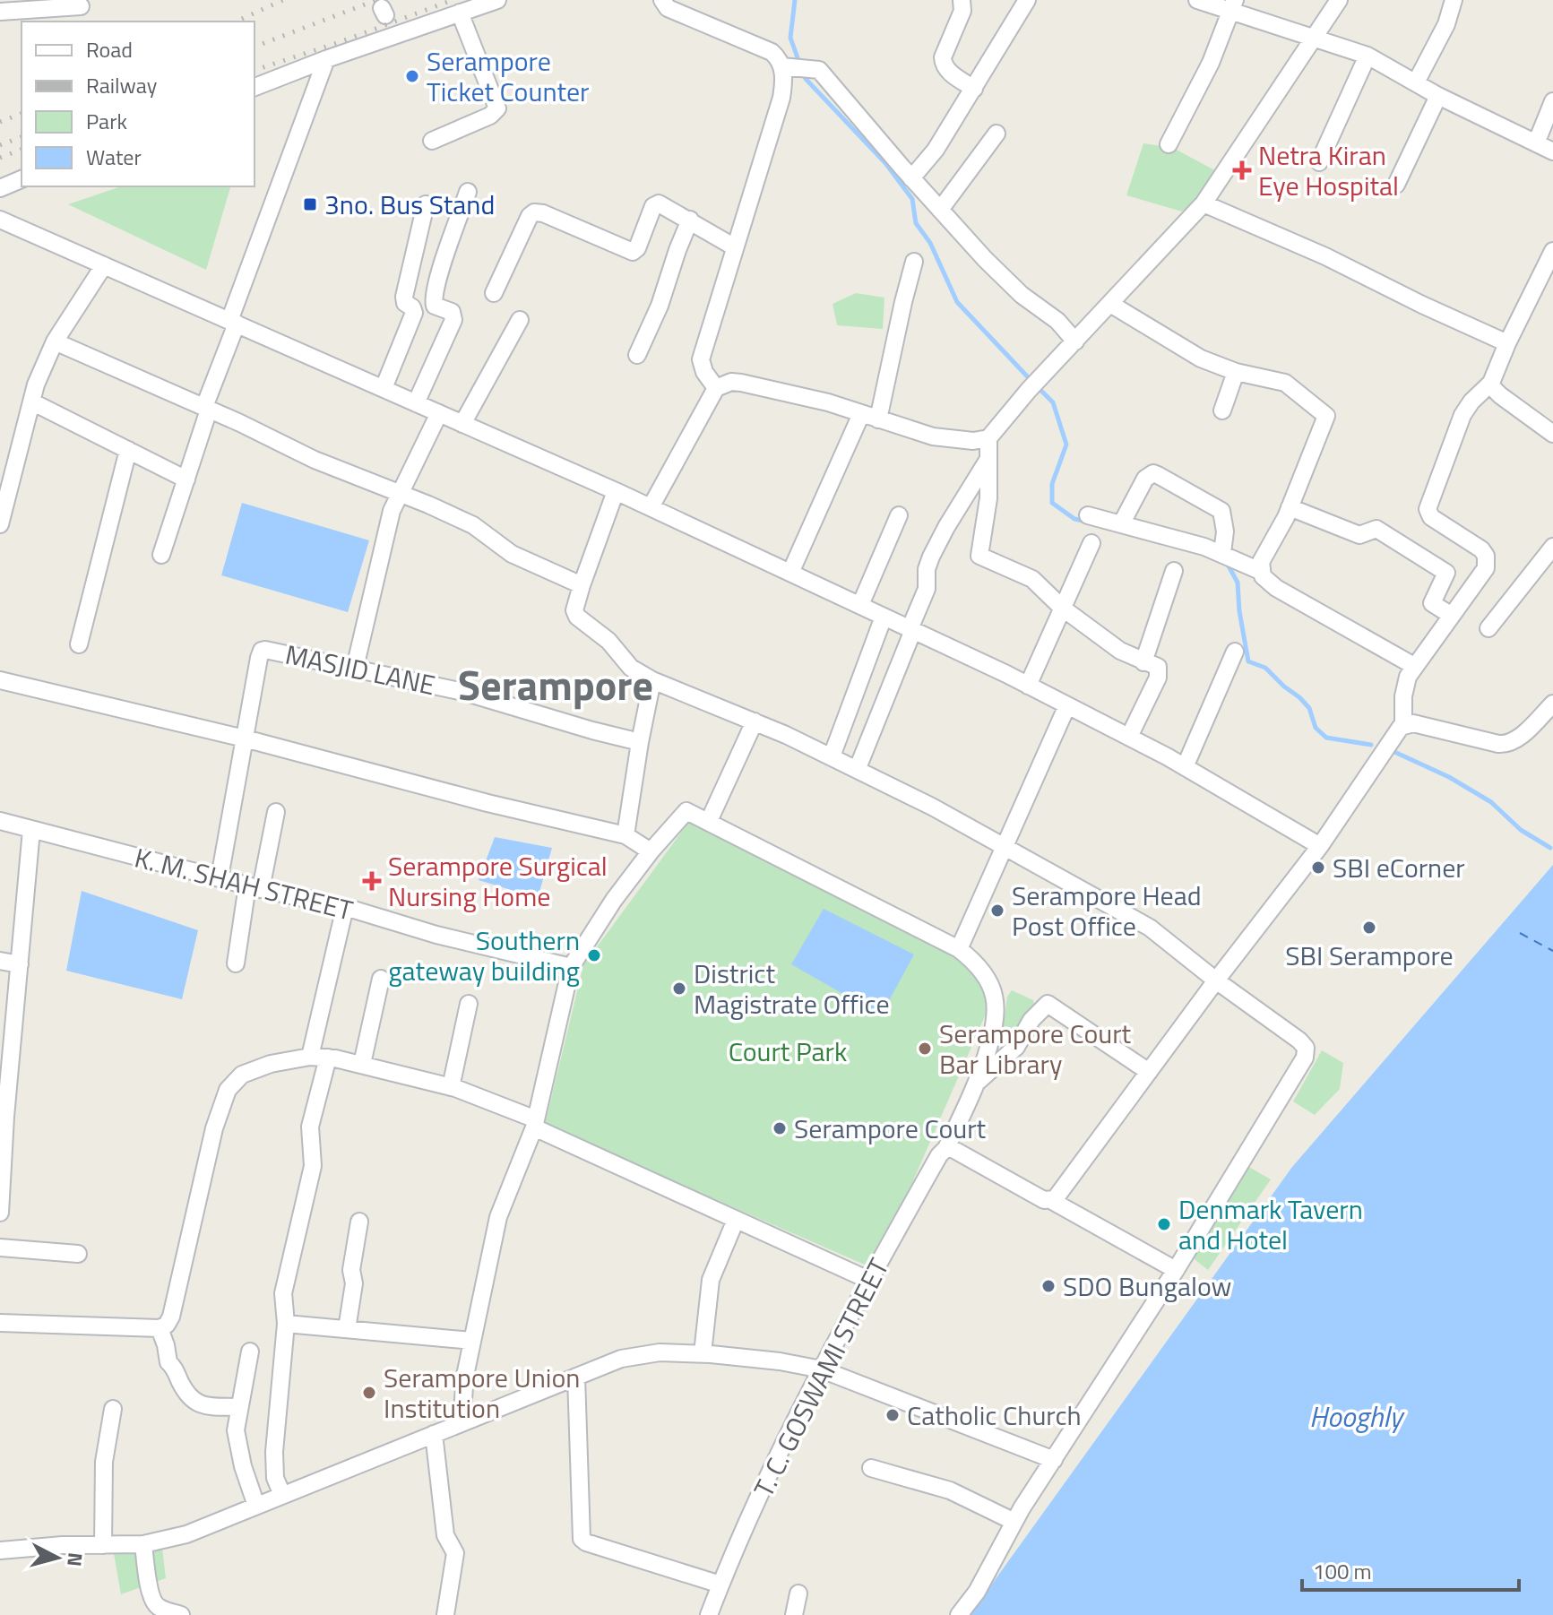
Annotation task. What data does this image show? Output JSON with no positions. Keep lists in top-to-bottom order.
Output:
{
  "streets": {
    "street": ["MASJID LANE", "K. M. SHAH STREET", "T. C. GOSWAMI STREET"]
  },
  "crossings": [
    ["MASJID LANE", "K. M. SHAH STREET"]
  ],
  "districts": ["Serampore"],
  "water": ["Hooghly"],
  "parks": ["Court Park"],
  "places": {
    "other": [
      "Serampore Ticket Counter",
      "SBI eCorner",
      "Serampore Head Post Office",
      "SBI Serampore",
      "Southern gateway building",
      "District Magistrate Office",
      "Serampore Court Bar Library",
      "Serampore Court",
      "Denmark Tavern and Hotel",
      "SDO Bungalow",
      "Serampore Union Institution",
      "Catholic Church"
    ],
    "health": ["Netra Kiran Eye Hospital", "Serampore Surgical Nursing Home"],
    "transit": ["3no. Bus Stand"]
  },
  "legend": [
    "Road",
    "Railway",
    "Park",
    "Water"
  ],
  "scale_bar": "100 m",
  "north": "right"
}
